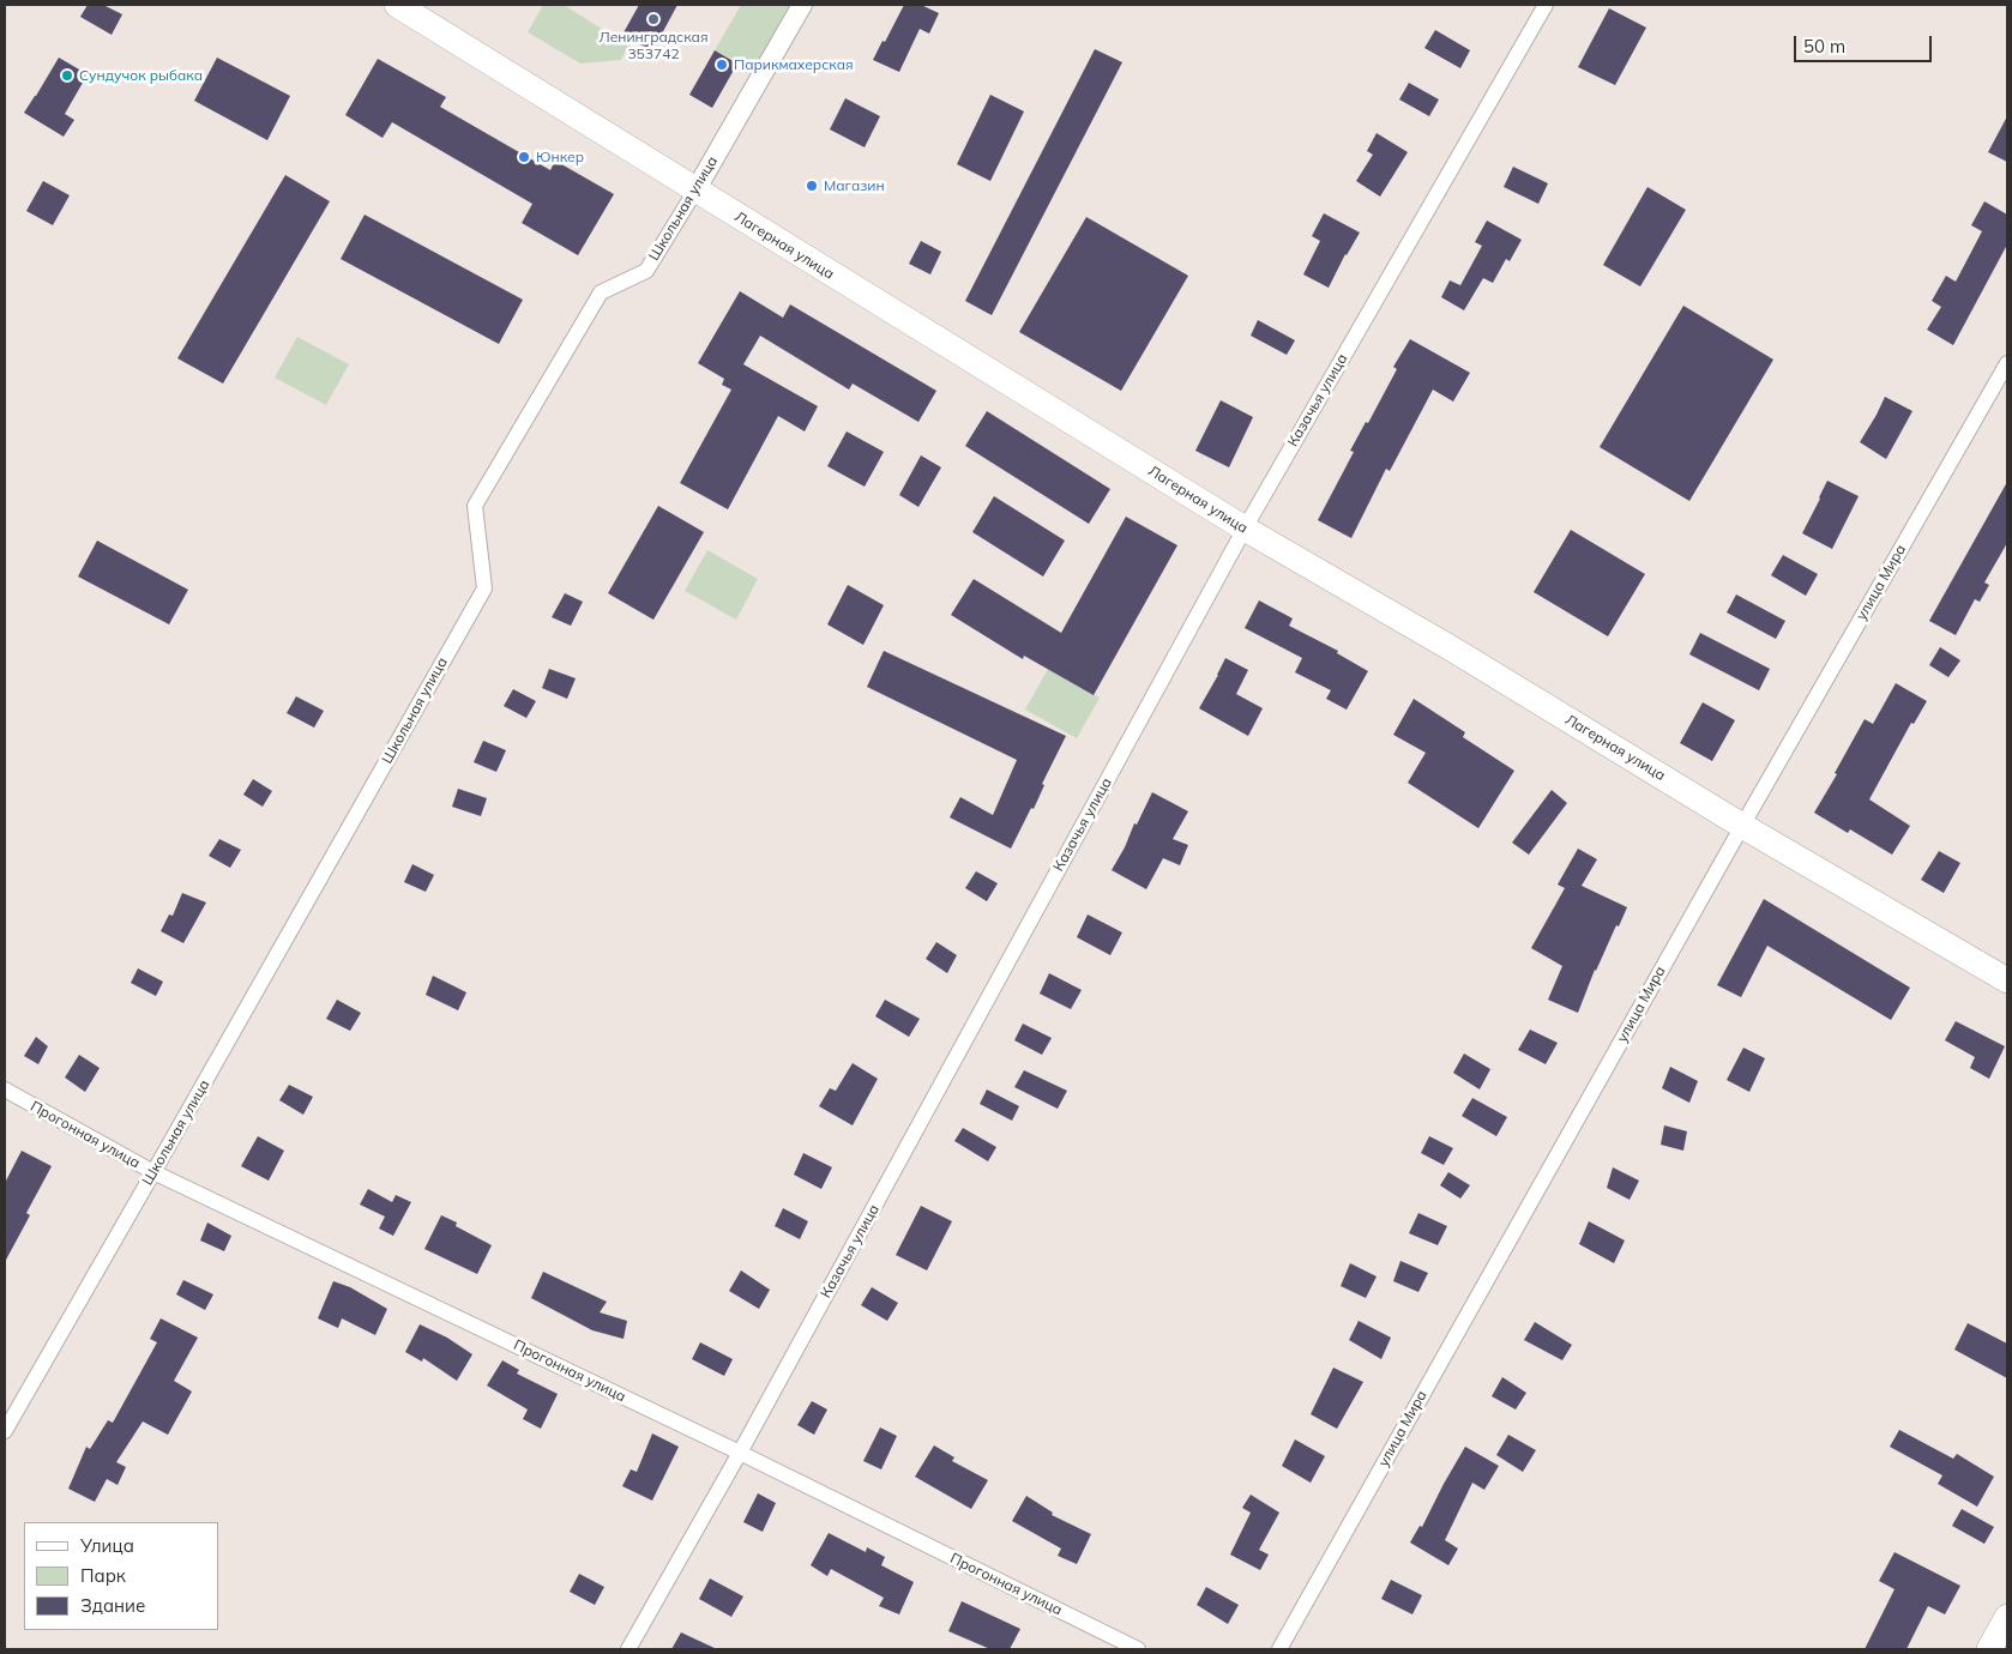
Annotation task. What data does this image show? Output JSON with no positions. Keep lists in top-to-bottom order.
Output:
{
  "streets": {
    "main road": ["Лагерная улица"],
    "street": [
      "Школьная улица",
      "Казачья улица",
      "улица Мира",
      "Прогонная улица"
    ]
  },
  "crossings": [
    ["Школьная улица", "Лагерная улица"],
    ["Школьная улица", "Прогонная улица"],
    ["Лагерная улица", "Казачья улица"],
    ["Лагерная улица", "улица Мира"],
    ["Казачья улица", "Прогонная улица"]
  ],
  "places": [
    "Ленинградская 353742",
    "Парикмахерская",
    "Сундучок рыбака",
    "Юнкер",
    "Магазин"
  ],
  "legend": ["Улица", "Парк", "Здание"],
  "scale_bar": "50 m"
}
